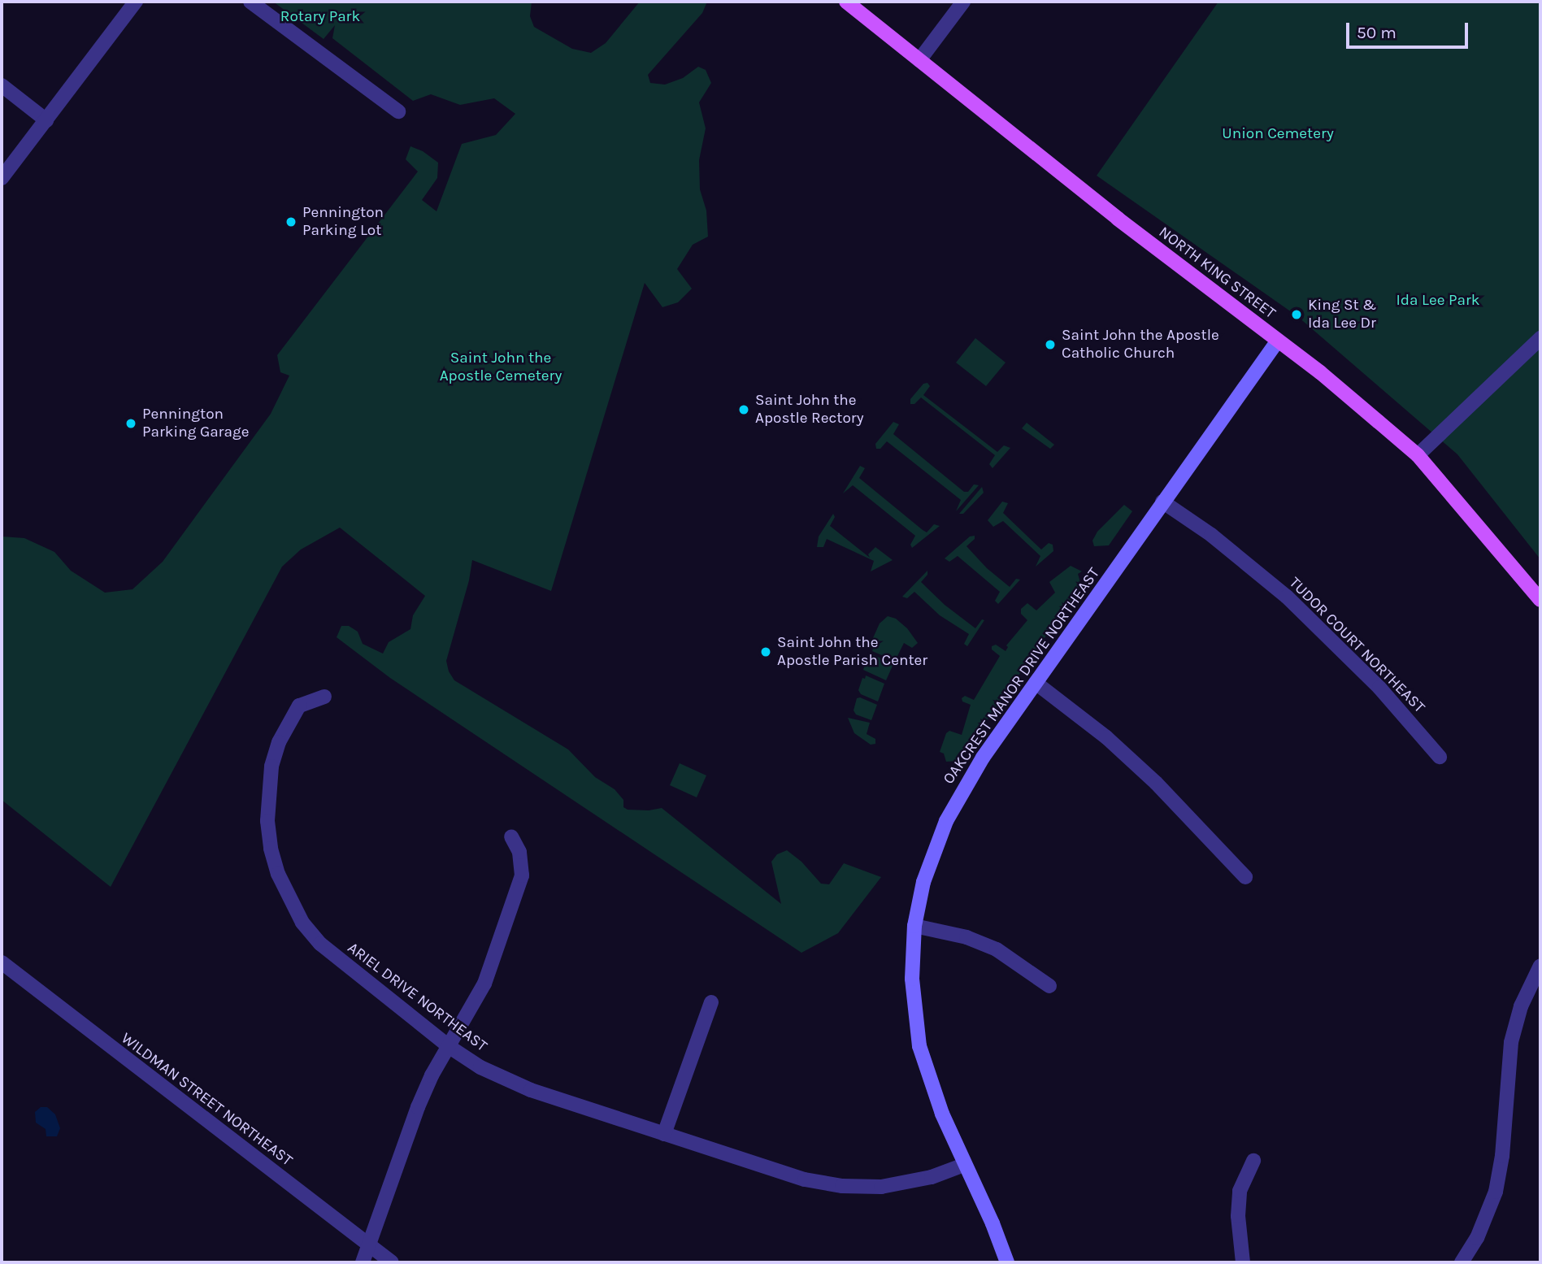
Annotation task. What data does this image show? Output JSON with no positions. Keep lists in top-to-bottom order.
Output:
{
  "streets": {
    "main road": ["NORTH KING STREET"],
    "street": [
      "TUDOR COURT NORTHEAST",
      "OAKCREST MANOR DRIVE NORTHEAST",
      "ARIEL DRIVE NORTHEAST",
      "WILDMAN STREET NORTHEAST"
    ]
  },
  "crossings": [
    ["NORTH KING STREET", "OAKCREST MANOR DRIVE NORTHEAST"],
    ["TUDOR COURT NORTHEAST", "OAKCREST MANOR DRIVE NORTHEAST"],
    ["OAKCREST MANOR DRIVE NORTHEAST", "ARIEL DRIVE NORTHEAST"]
  ],
  "parks": [
    "Rotary Park",
    "Union Cemetery",
    "Ida Lee Park",
    "Saint John the Apostle Cemetery"
  ],
  "places": [
    "Pennington Parking Lot",
    "King St & Ida Lee Dr",
    "Saint John the Apostle Catholic Church",
    "Saint John the Apostle Rectory",
    "Pennington Parking Garage",
    "Saint John the Apostle Parish Center"
  ],
  "scale_bar": "50 m"
}
